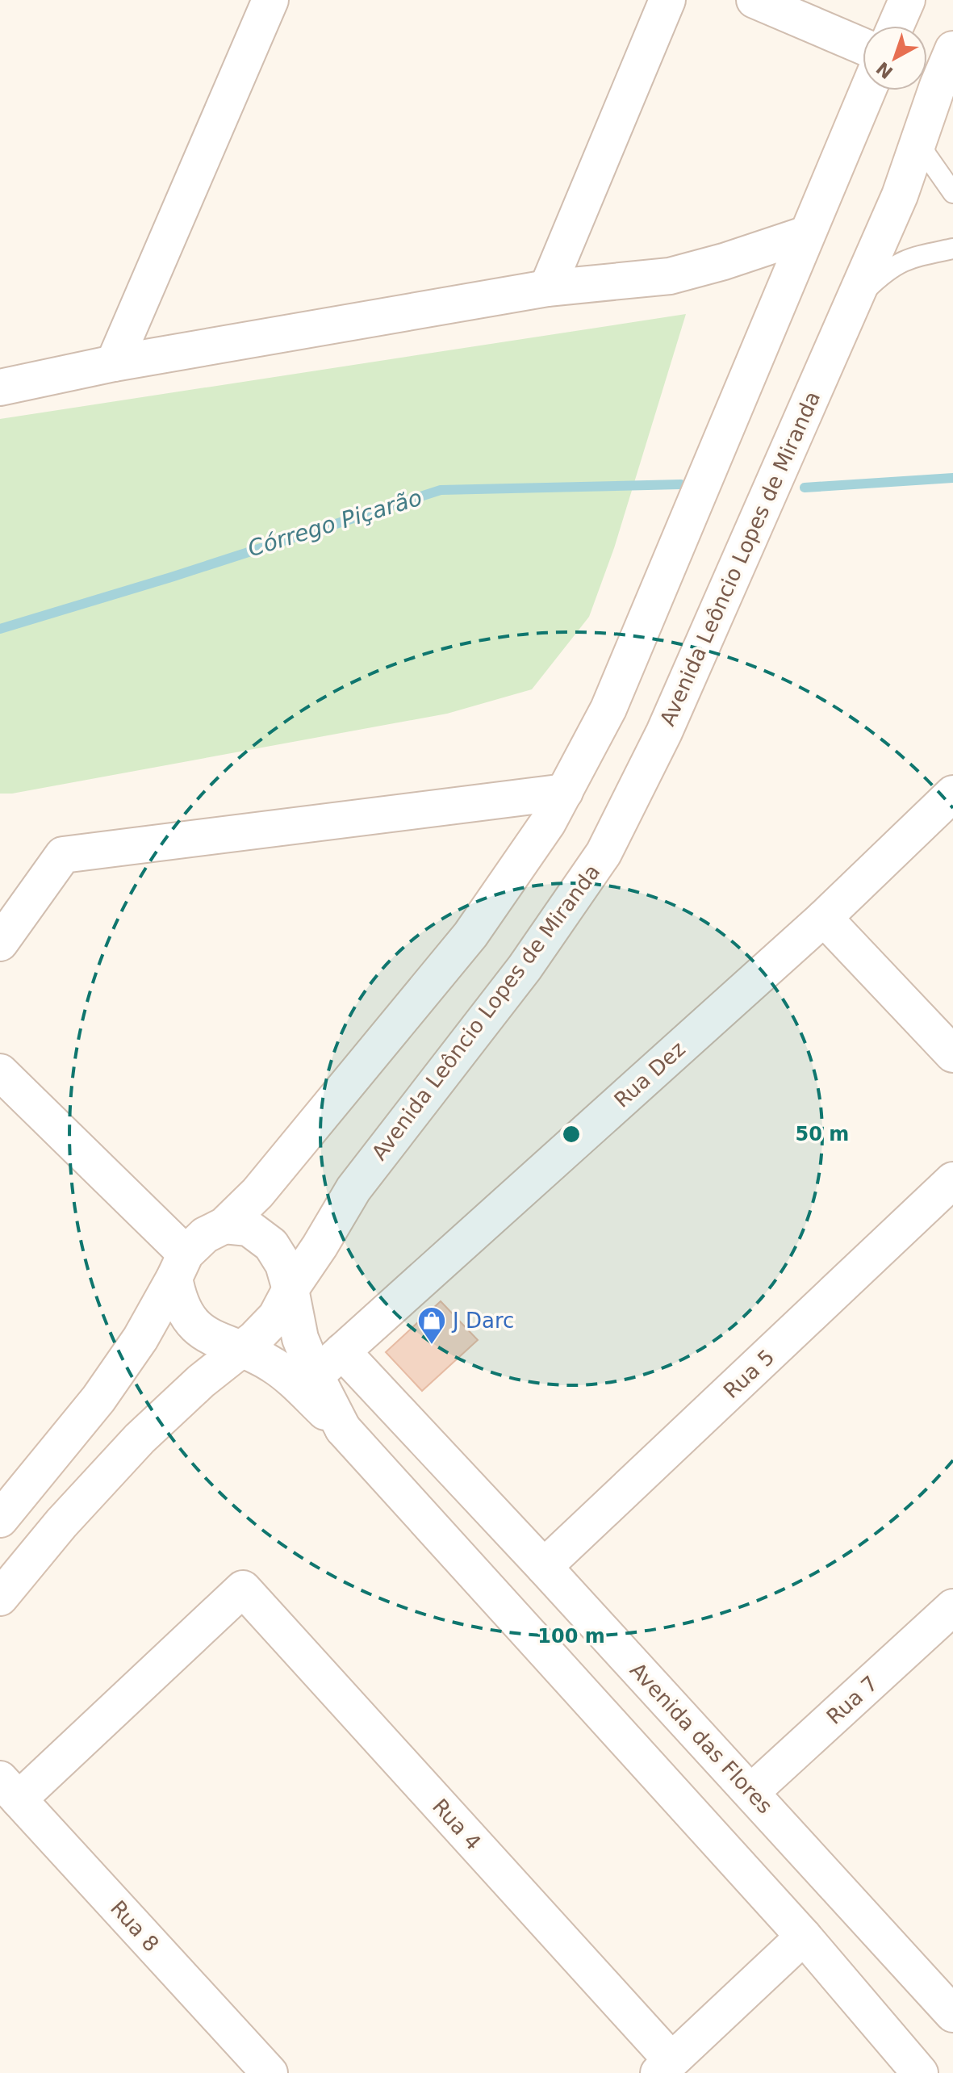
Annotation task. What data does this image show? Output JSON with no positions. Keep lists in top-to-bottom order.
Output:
{
  "streets": {
    "street": [
      "Avenida Leôncio Lopes de Miranda",
      "Rua Dez",
      "Rua 5",
      "Rua 7",
      "Avenida das Flores",
      "Rua 4",
      "Rua 8"
    ]
  },
  "crossings": [
    ["Rua Dez", "Avenida das Flores"],
    ["Rua 5", "Avenida das Flores"],
    ["Rua 7", "Avenida das Flores"],
    ["Rua 4", "Rua 8"]
  ],
  "water": ["Córrego Piçarão"],
  "places": {
    "shop": ["J Darc"]
  },
  "north": "bottom left",
  "rings": ["50 m", "100 m"]
}
